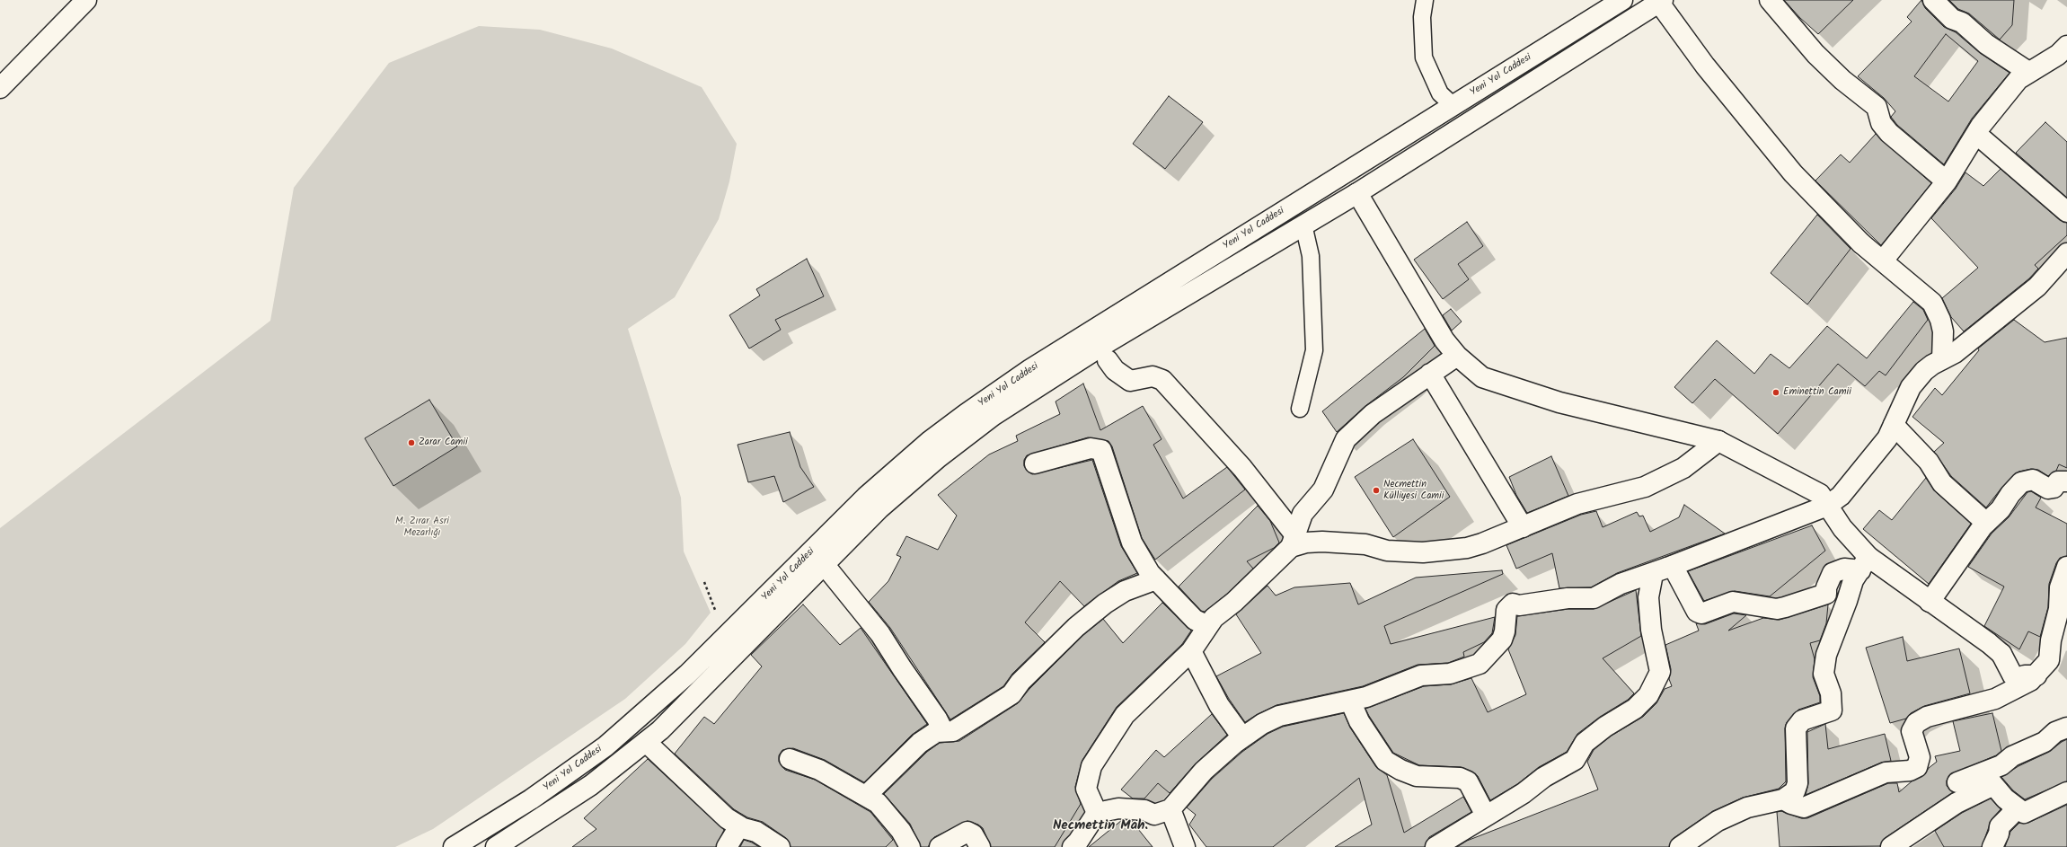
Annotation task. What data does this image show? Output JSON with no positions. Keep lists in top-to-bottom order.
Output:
{
  "streets": {
    "street": ["Yeni Yol Caddesi"]
  },
  "districts": ["Necmettin Mah."],
  "parks": ["M. Zırar Asri Mezarlığı"],
  "places": ["Eminettin Camii", "Zarar Camii", "Necmettin Külliyesi Camii"]
}
